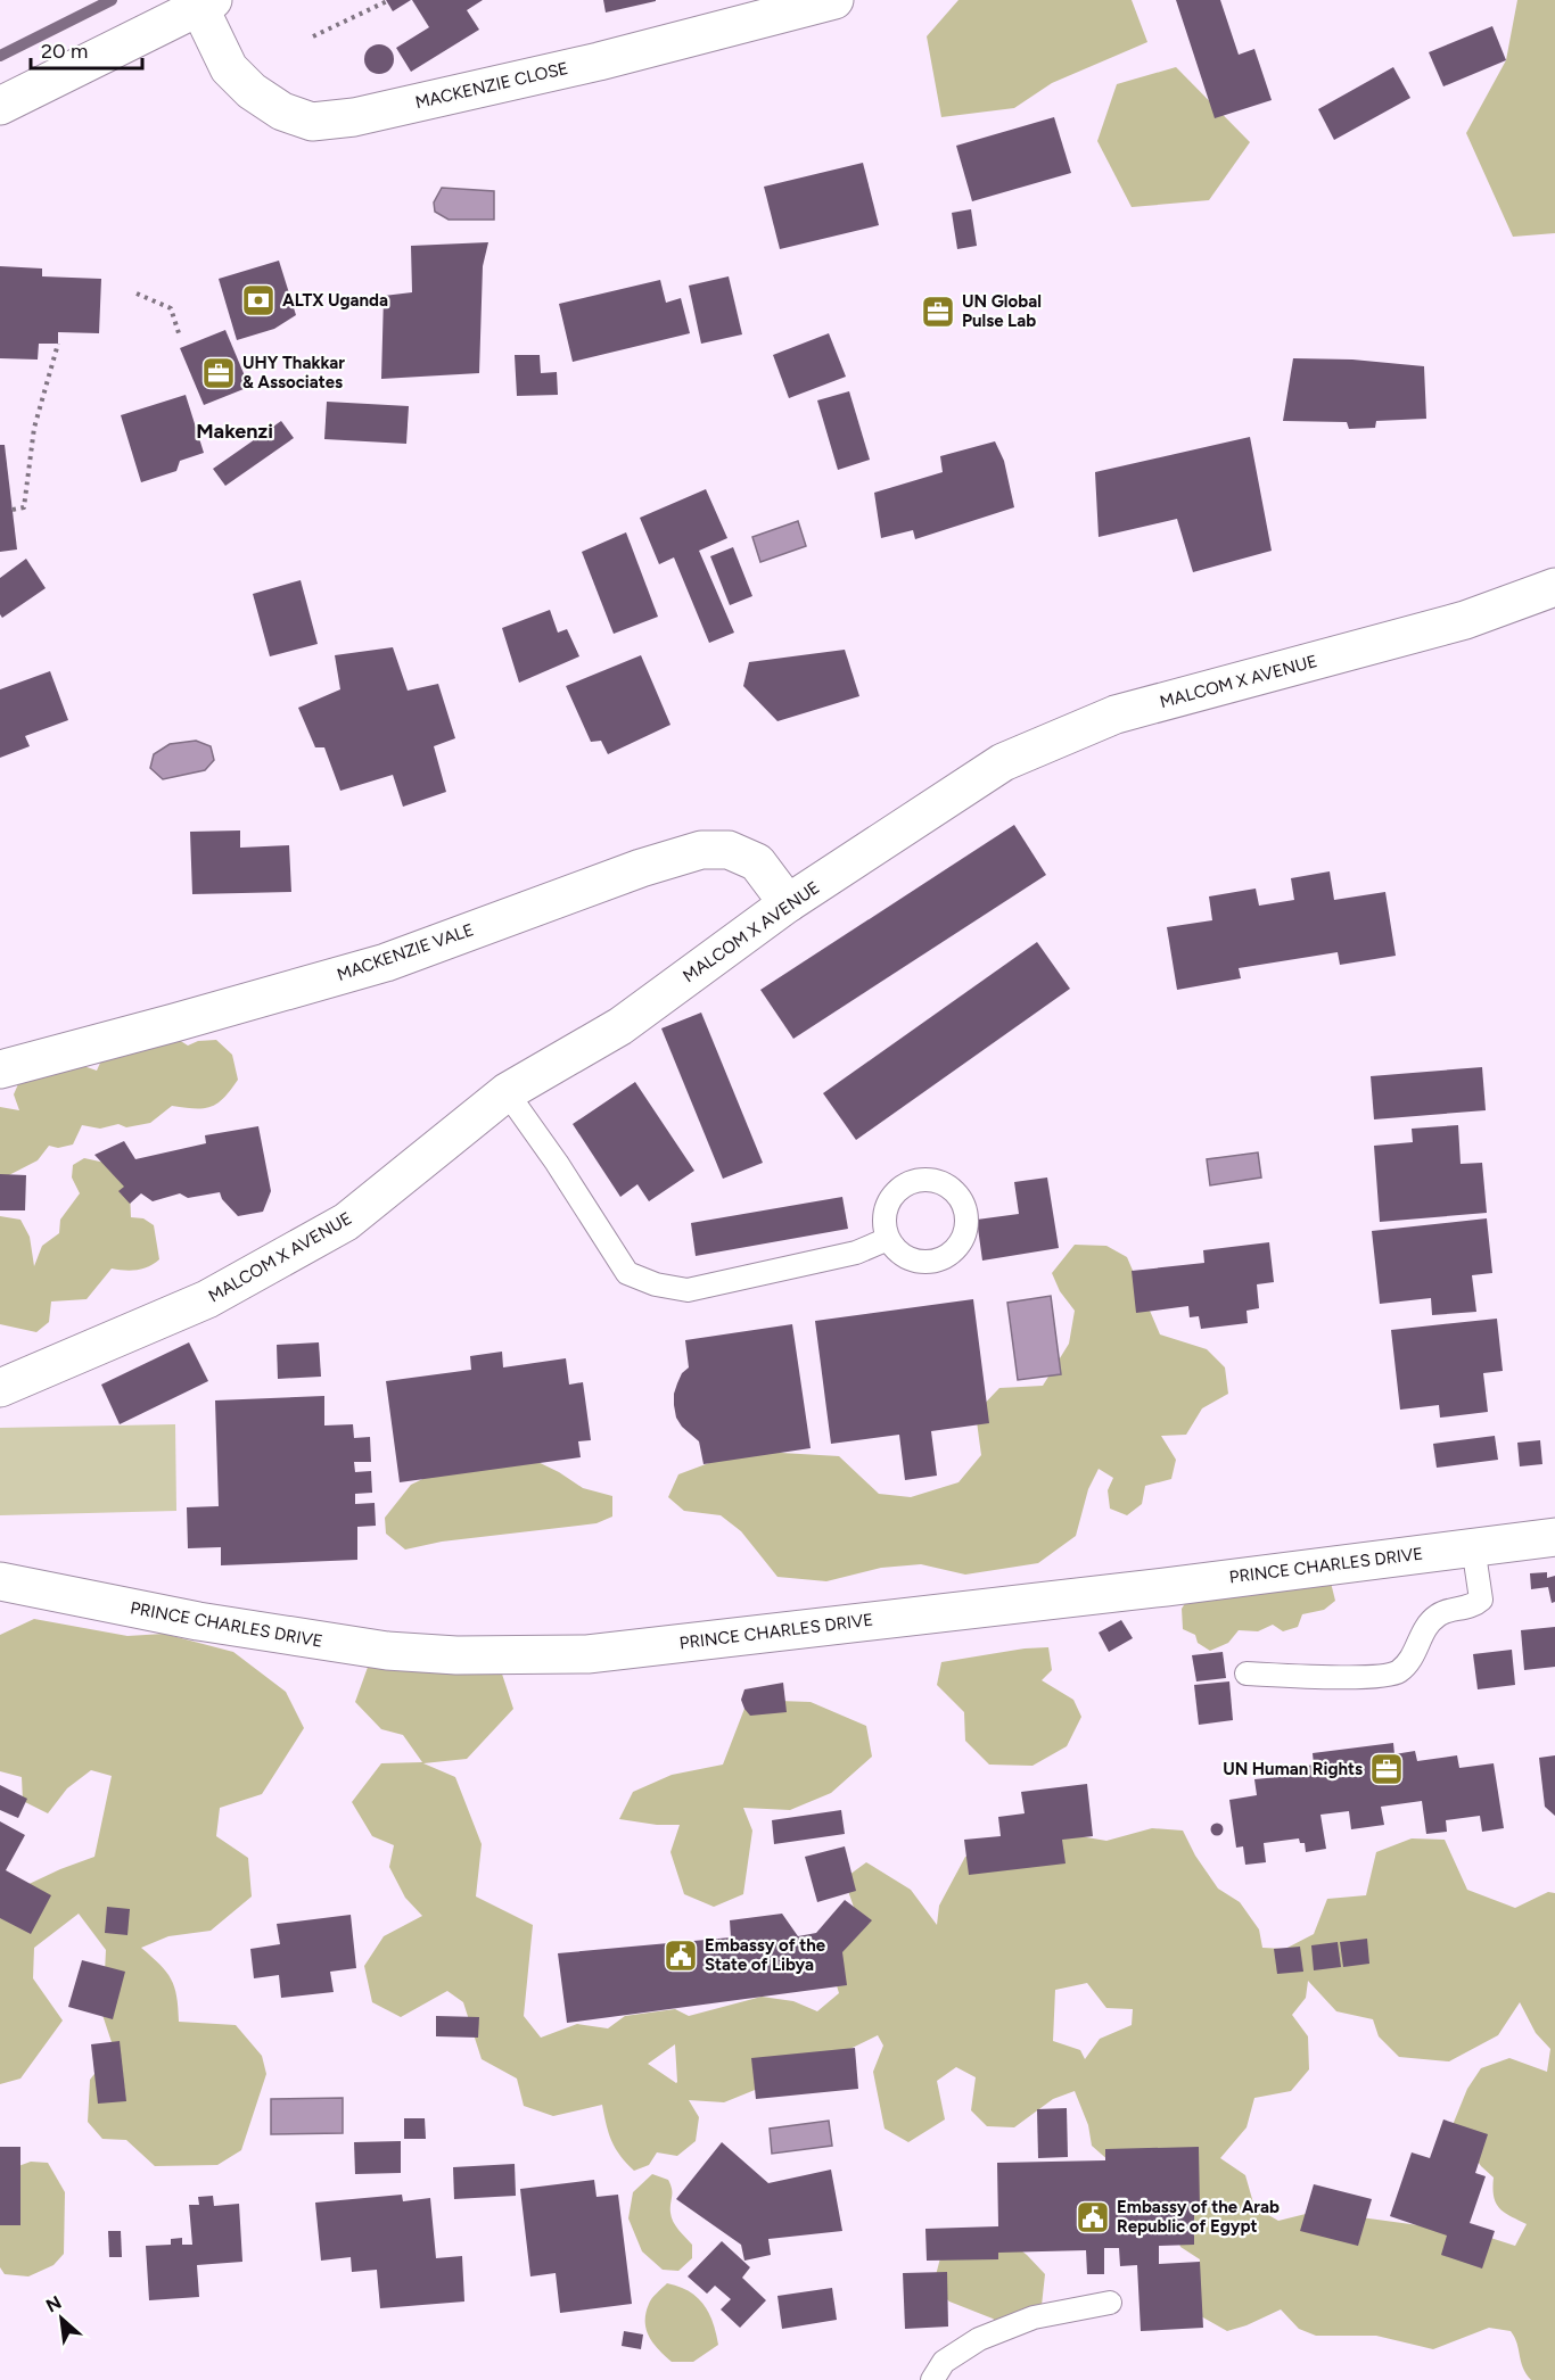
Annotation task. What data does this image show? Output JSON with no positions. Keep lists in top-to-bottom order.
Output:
{
  "streets": {
    "street": [
      "MACKENZIE CLOSE",
      "MALCOM X AVENUE",
      "MACKENZIE VALE",
      "PRINCE CHARLES DRIVE"
    ]
  },
  "crossings": [
    ["MALCOM X AVENUE", "MACKENZIE VALE"]
  ],
  "districts": ["Makenzi"],
  "places": {
    "bank": ["ALTX Uganda"],
    "office": ["UN Global Pulse Lab", "UHY Thakkar & Associates", "UN Human Rights"],
    "public building": ["Embassy of the State of Libya", "Embassy of the Arab Republic of Egypt"]
  },
  "scale_bar": "20 m",
  "north": "top left"
}
